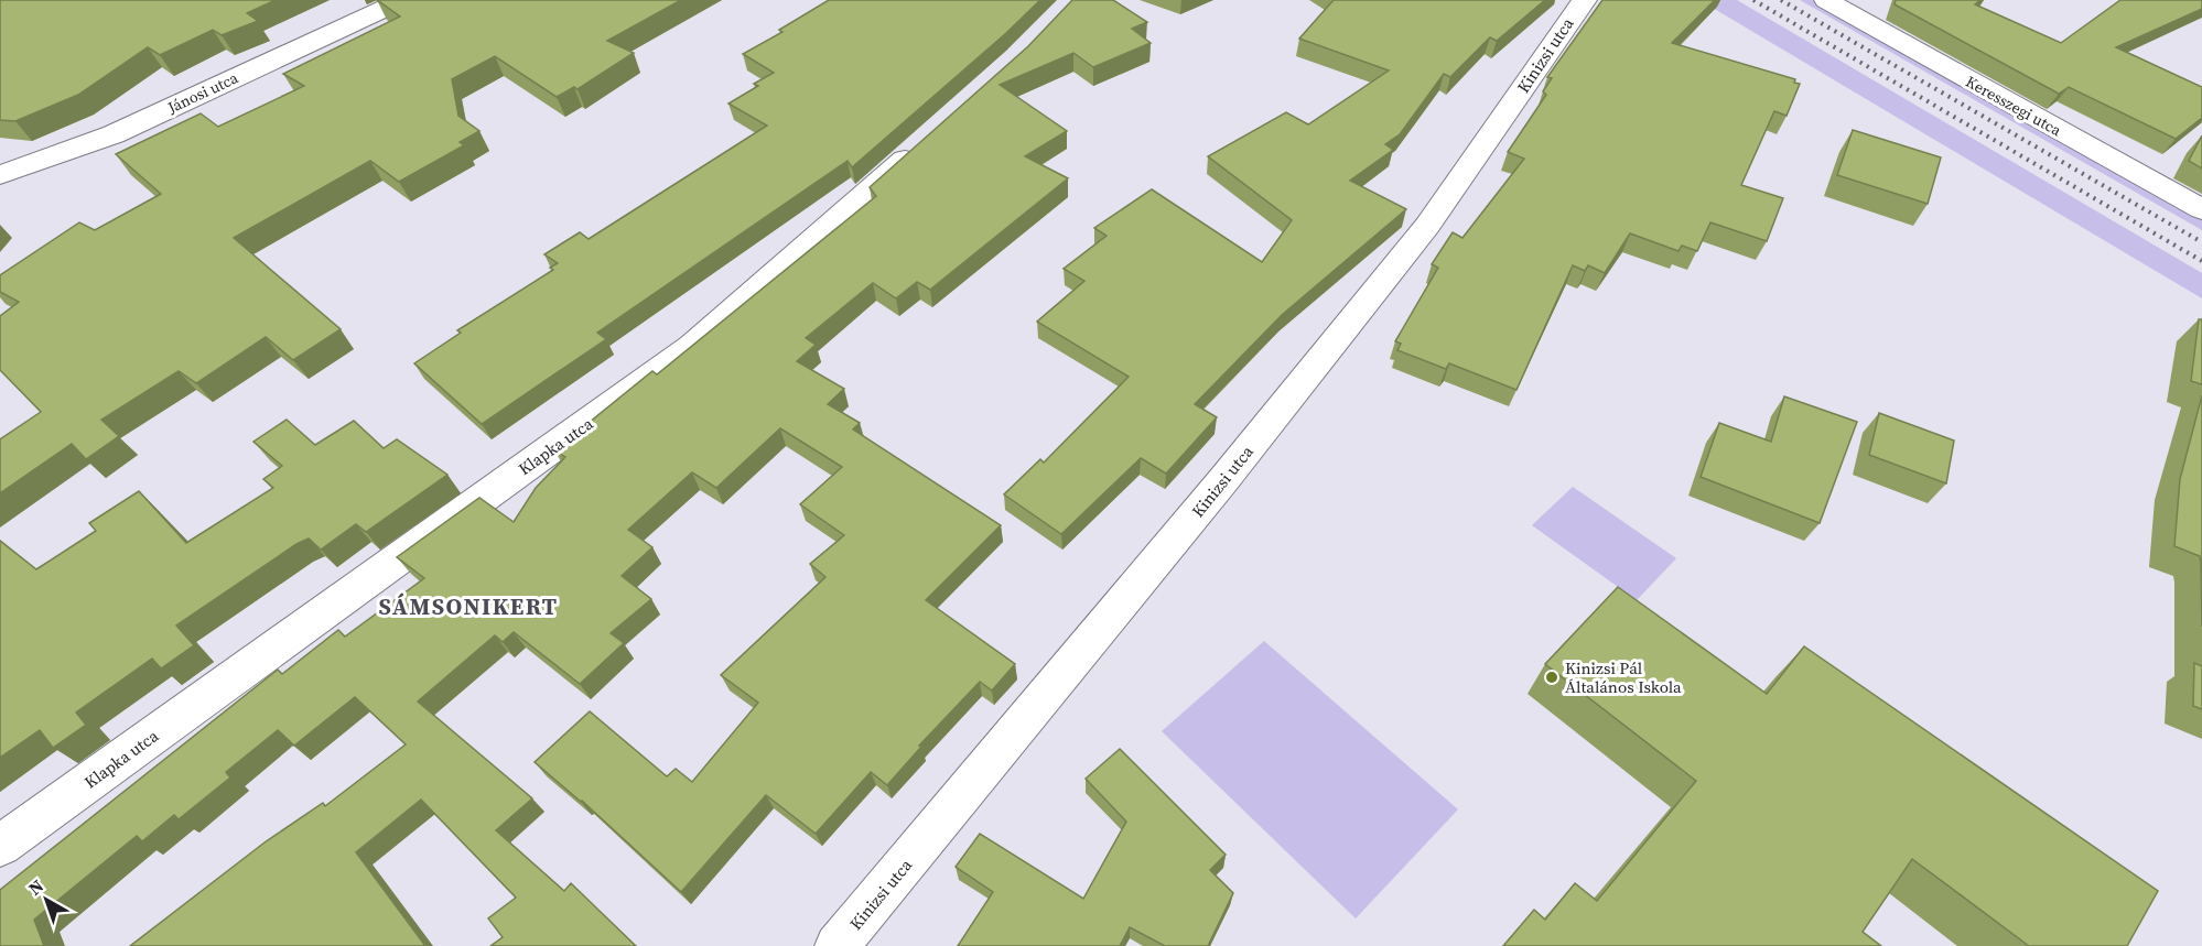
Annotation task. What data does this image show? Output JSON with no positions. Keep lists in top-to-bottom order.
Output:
{
  "streets": {
    "street": [
      "Kinizsi utca",
      "Jánosi utca",
      "Keresszegi utca",
      "Klapka utca"
    ]
  },
  "districts": ["SÁMSONIKERT"],
  "places": ["Kinizsi Pál Általános Iskola"],
  "north": "top left"
}
